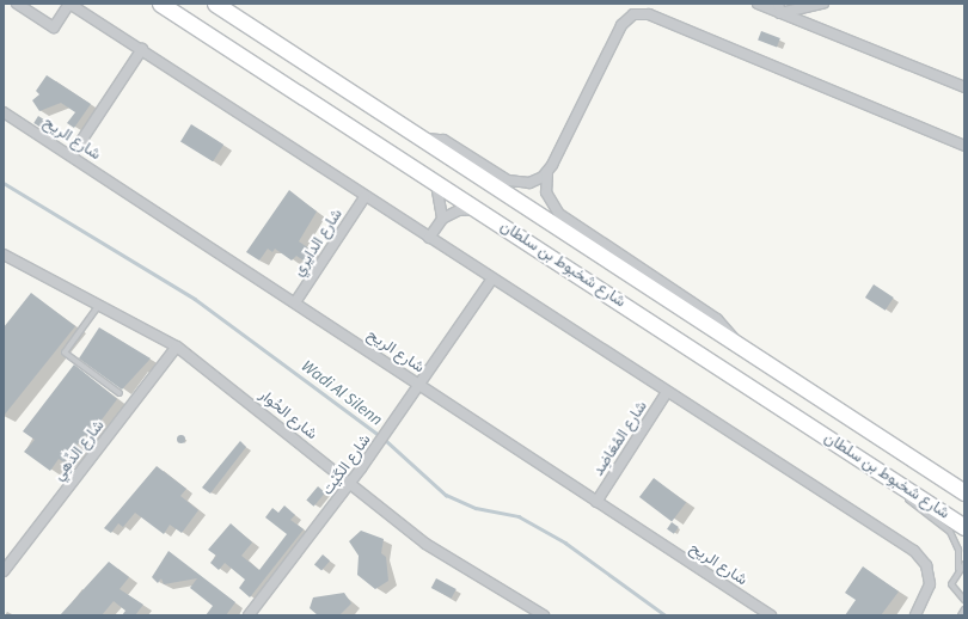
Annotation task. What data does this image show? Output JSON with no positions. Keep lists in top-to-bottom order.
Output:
{
  "streets": {
    "main road": ["شارع شخبوط بن سلطان"],
    "street": [
      "شارع الريح",
      "شارع الدايري",
      "شارع الحُوار",
      "شارع المُعَاضِد",
      "شارع الدِّهِي",
      "شارع الكَيْت"
    ]
  },
  "crossings": [
    ["شارع الريح", "شارع الدايري"],
    ["شارع الريح", "شارع المُعَاضِد"],
    ["شارع الريح", "شارع الكَيْت"],
    ["شارع الحُوار", "شارع الدِّهِي"],
    ["شارع الحُوار", "شارع الكَيْت"]
  ],
  "water": ["Wadi Al Silenn"]
}
